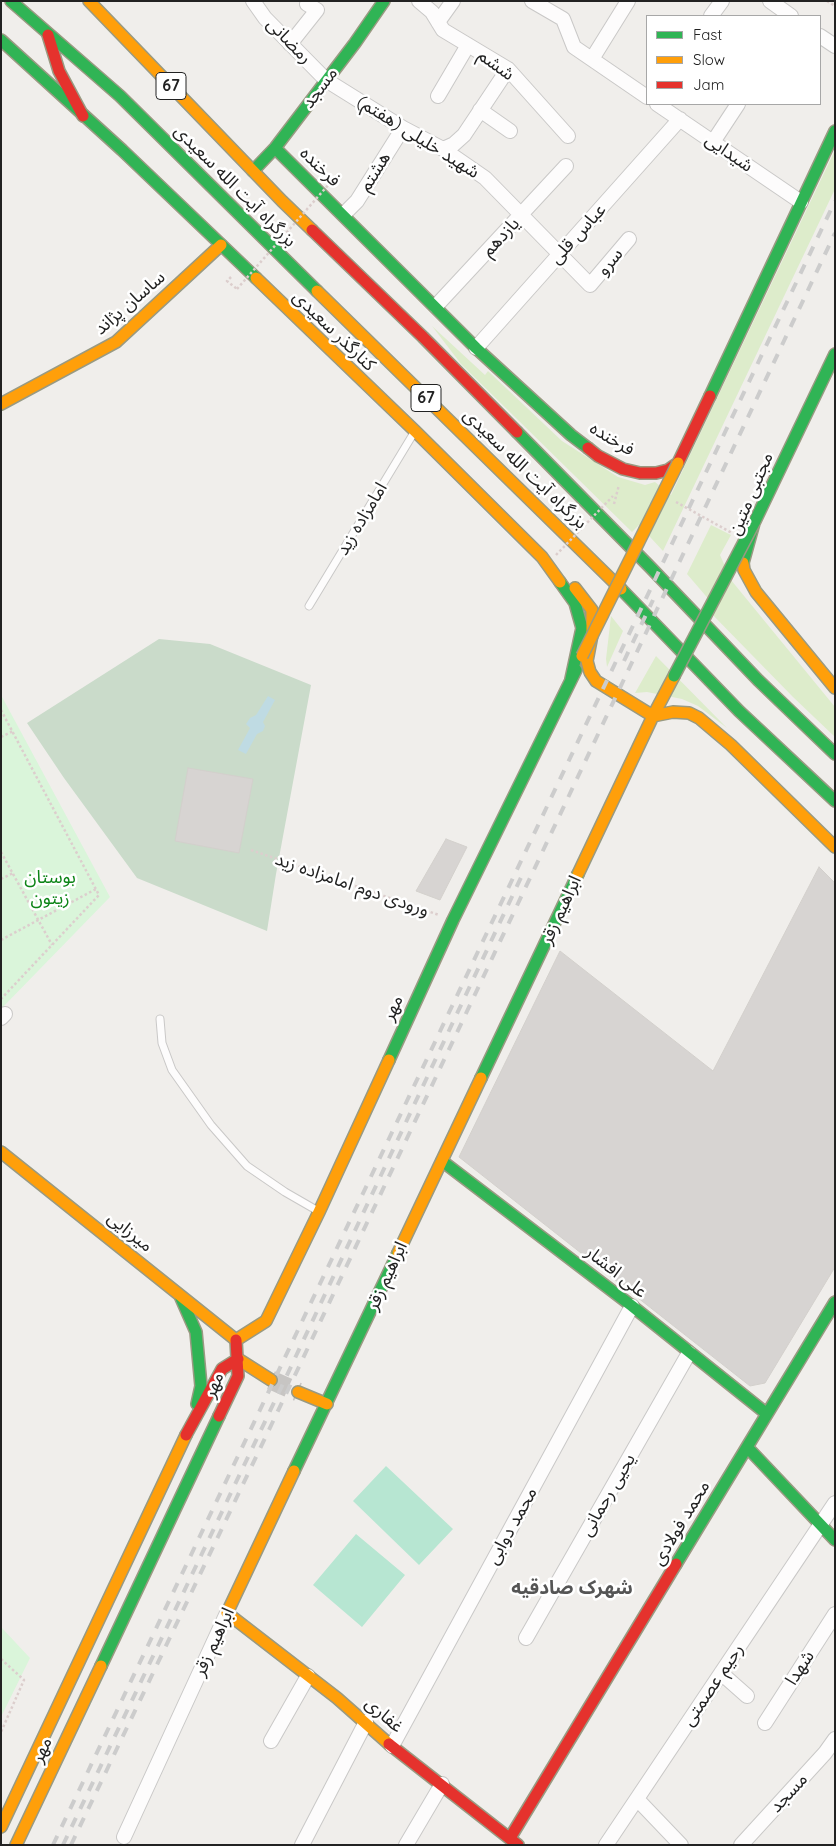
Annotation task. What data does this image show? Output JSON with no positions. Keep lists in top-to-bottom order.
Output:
{
  "streets": {
    "main road": [
      "67",
      "مسجد",
      "فرخنده",
      "بزرگراه آیت الله سعیدی",
      "ساسان پژاند",
      "کنارگذر سعیدی",
      "مجتبی متین",
      "ابراهیم زقر",
      "مهر",
      "میرزایی",
      "علی افشار",
      "محمد فولادی",
      "غفاری"
    ],
    "street": [
      "رمضانی",
      "ششم",
      "شهید خلیلی (هفتم)",
      "شیدایی",
      "هشتم",
      "عباس قلی",
      "یازدهم",
      "سرو",
      "یحیی رحمانی",
      "محمد دوابی",
      "شهدا",
      "رحیم عصمتی"
    ],
    "lane": ["امامزاده زید"],
    "path": ["ورودی دوم امامزاده زید"]
  },
  "crossings": [
    ["رمضانی", "مسجد"],
    ["رمضانی", "شهید خلیلی (هفتم)"],
    ["مسجد", "شهید خلیلی (هفتم)"],
    ["مسجد", "فرخنده"],
    ["مسجد", "بزرگراه آیت الله سعیدی"],
    ["شهید خلیلی (هفتم)", "هشتم"],
    ["شهید خلیلی (هفتم)", "عباس قلی"],
    ["شهید خلیلی (هفتم)", "یازدهم"],
    ["شهید خلیلی (هفتم)", "سرو"],
    ["شیدایی", "عباس قلی"],
    ["فرخنده", "هشتم"],
    ["فرخنده", "عباس قلی"],
    ["فرخنده", "یازدهم"],
    ["ساسان پژاند", "کنارگذر سعیدی"],
    ["کنارگذر سعیدی", "امامزاده زید"],
    ["کنارگذر سعیدی", "مهر"],
    ["مجتبی متین", "ابراهیم زقر"],
    ["ورودی دوم امامزاده زید", "مهر"],
    ["ابراهیم زقر", "علی افشار"],
    ["ابراهیم زقر", "غفاری"],
    ["مهر", "میرزایی"],
    ["علی افشار", "یحیی رحمانی"],
    ["علی افشار", "محمد فولادی"],
    ["علی افشار", "محمد دوابی"],
    ["محمد فولادی", "غفاری"],
    ["محمد دوابی", "غفاری"]
  ],
  "districts": ["شهرک صادقیه"],
  "parks": ["بوستان زیتون"],
  "legend": ["Fast", "Slow", "Jam"]
}
